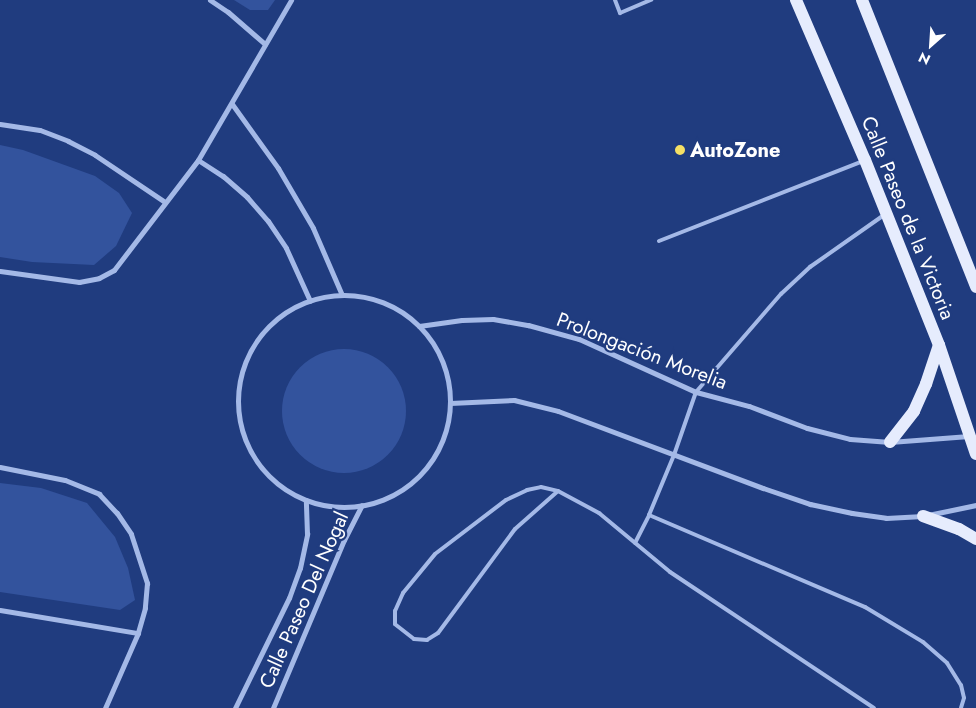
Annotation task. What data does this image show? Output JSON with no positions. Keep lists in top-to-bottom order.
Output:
{
  "streets": {
    "main road": ["Calle Paseo de la Victoria"],
    "street": ["Prolongación Morelia", "Calle Paseo Del Nogal"]
  },
  "crossings": [
    ["Calle Paseo de la Victoria", "Prolongación Morelia"]
  ],
  "places": ["AutoZone"],
  "north": "bottom left"
}
